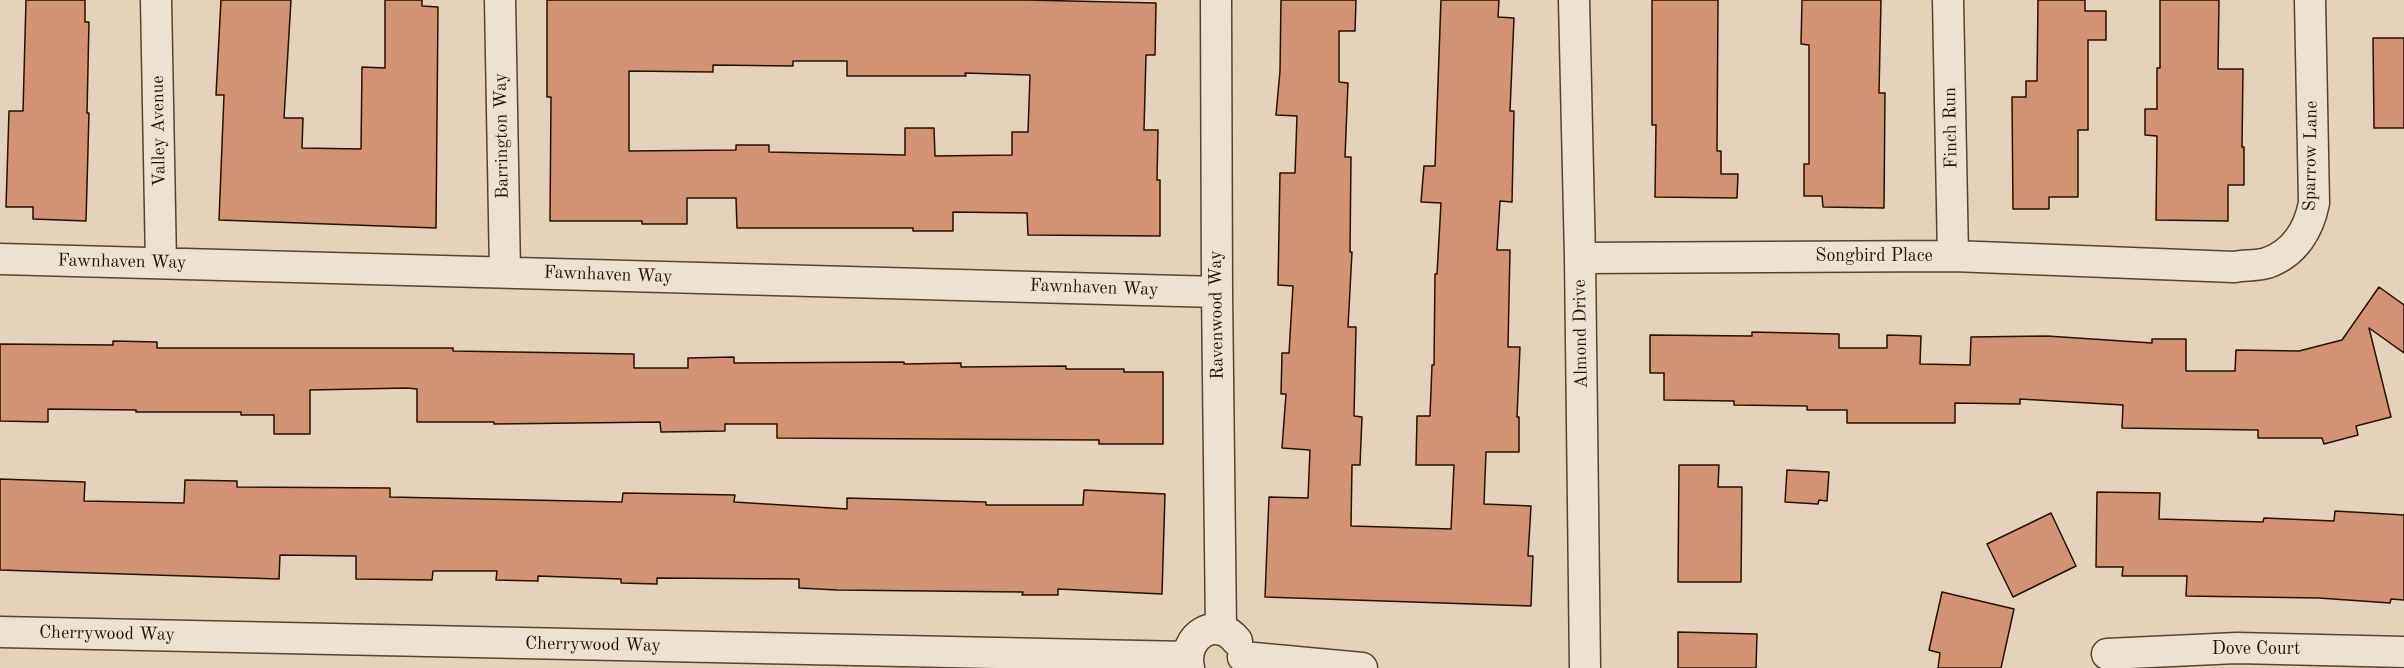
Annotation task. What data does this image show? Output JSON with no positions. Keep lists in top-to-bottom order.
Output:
{
  "streets": {
    "street": [
      "Finch Run",
      "Valley Avenue",
      "Barrington Way",
      "Sparrow Lane",
      "Songbird Place",
      "Fawnhaven Way",
      "Ravenwood Way",
      "Almond Drive",
      "Cherrywood Way",
      "Dove Court"
    ]
  },
  "crossings": [
    ["Finch Run", "Songbird Place"],
    ["Valley Avenue", "Fawnhaven Way"],
    ["Barrington Way", "Fawnhaven Way"],
    ["Sparrow Lane", "Songbird Place"],
    ["Songbird Place", "Almond Drive"],
    ["Fawnhaven Way", "Ravenwood Way"]
  ]
}
